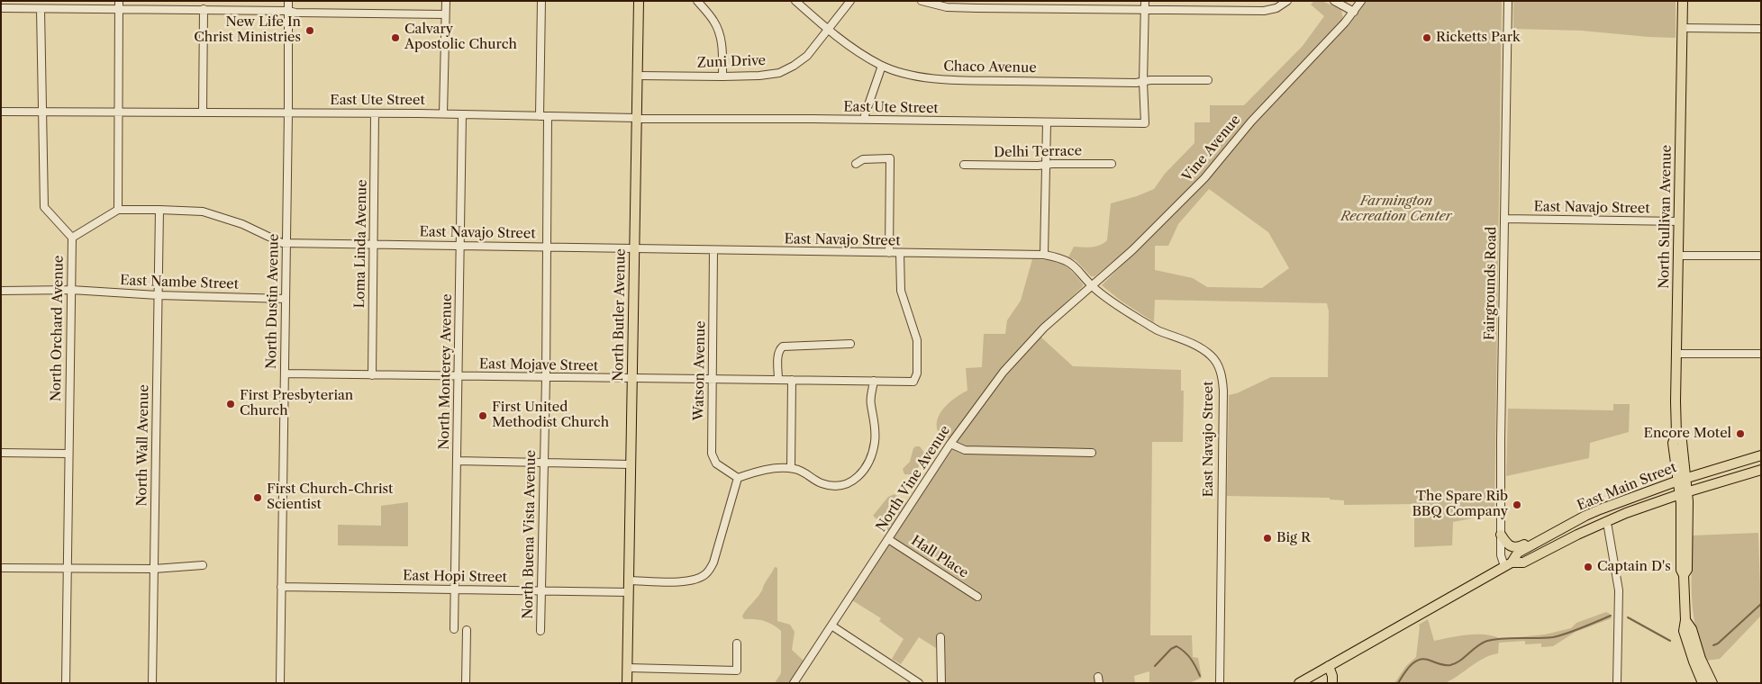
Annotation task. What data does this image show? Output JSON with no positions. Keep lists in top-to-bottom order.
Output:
{
  "streets": {
    "main road": ["North Sullivan Avenue", "North Butler Avenue", "East Main Street"],
    "street": [
      "Zuni Drive",
      "Chaco Avenue",
      "East Ute Street",
      "Vine Avenue",
      "Delhi Terrace",
      "East Navajo Street",
      "Loma Linda Avenue",
      "East Nambe Street",
      "Fairgrounds Road",
      "North Dustin Avenue",
      "North Orchard Avenue",
      "East Mojave Street",
      "Watson Avenue",
      "North Monterey Avenue",
      "North Wall Avenue",
      "North Vine Avenue",
      "North Buena Vista Avenue",
      "Hall Place",
      "East Hopi Street"
    ]
  },
  "crossings": [
    ["Zuni Drive", "Chaco Avenue"],
    ["Zuni Drive", "North Butler Avenue"],
    ["Chaco Avenue", "East Ute Street"],
    ["East Ute Street", "Loma Linda Avenue"],
    ["East Ute Street", "North Dustin Avenue"],
    ["East Ute Street", "North Butler Avenue"],
    ["East Ute Street", "North Monterey Avenue"],
    ["East Ute Street", "North Buena Vista Avenue"],
    ["Vine Avenue", "East Navajo Street"],
    ["Vine Avenue", "North Vine Avenue"],
    ["East Navajo Street", "North Sullivan Avenue"],
    ["East Navajo Street", "Loma Linda Avenue"],
    ["East Navajo Street", "Fairgrounds Road"],
    ["East Navajo Street", "North Dustin Avenue"],
    ["East Navajo Street", "North Butler Avenue"],
    ["East Navajo Street", "North Orchard Avenue"],
    ["East Navajo Street", "East Mojave Street"],
    ["East Navajo Street", "Watson Avenue"],
    ["East Navajo Street", "North Monterey Avenue"],
    ["East Navajo Street", "North Wall Avenue"],
    ["East Navajo Street", "North Buena Vista Avenue"],
    ["North Sullivan Avenue", "East Main Street"],
    ["Loma Linda Avenue", "East Mojave Street"],
    ["East Nambe Street", "North Dustin Avenue"],
    ["East Nambe Street", "North Orchard Avenue"],
    ["East Nambe Street", "North Wall Avenue"],
    ["Fairgrounds Road", "East Main Street"],
    ["North Dustin Avenue", "East Mojave Street"],
    ["North Dustin Avenue", "East Hopi Street"],
    ["North Butler Avenue", "East Mojave Street"],
    ["North Butler Avenue", "East Hopi Street"],
    ["East Mojave Street", "Watson Avenue"],
    ["East Mojave Street", "North Monterey Avenue"],
    ["East Mojave Street", "North Buena Vista Avenue"],
    ["North Monterey Avenue", "East Hopi Street"],
    ["North Vine Avenue", "Hall Place"],
    ["North Buena Vista Avenue", "East Hopi Street"]
  ],
  "parks": ["Farmington Recreation Center"],
  "places": [
    "New Life In Christ Ministries",
    "Calvary Apostolic Church",
    "Ricketts Park",
    "First Presbyterian Church",
    "First United Methodist Church",
    "Encore Motel",
    "First Church-Christ Scientist",
    "The Spare Rib BBQ Company",
    "Big R",
    "Captain D's"
  ]
}
